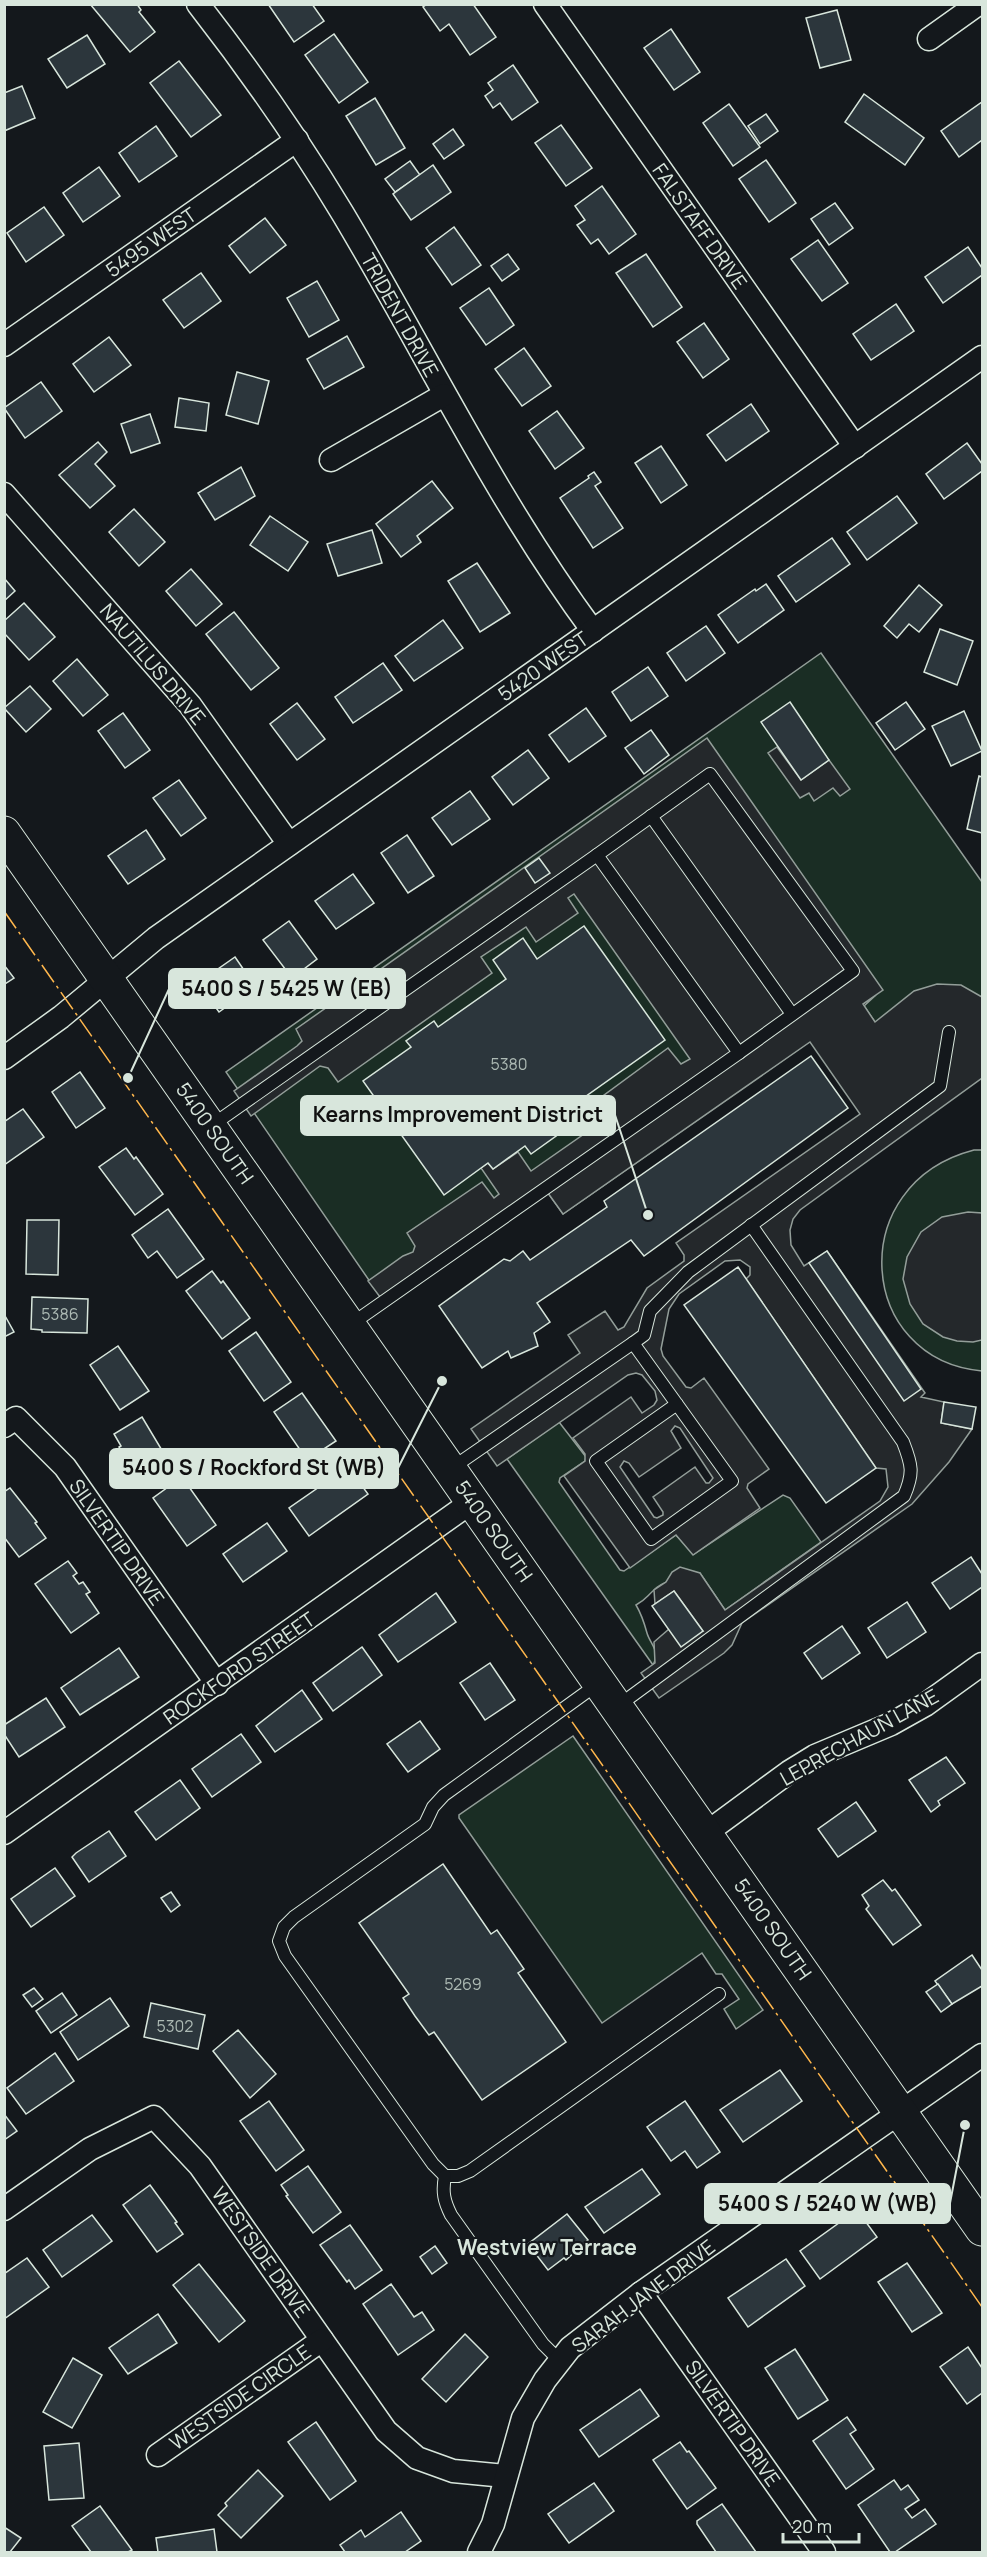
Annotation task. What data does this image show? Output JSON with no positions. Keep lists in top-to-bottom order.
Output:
{
  "streets": {
    "main road": ["5400 SOUTH"],
    "street": [
      "FALSTAFF DRIVE",
      "5495 WEST",
      "TRIDENT DRIVE",
      "NAUTILUS DRIVE",
      "5420 WEST",
      "SILVERTIP DRIVE",
      "ROCKFORD STREET",
      "LEPRECHAUN LANE",
      "WESTSIDE DRIVE",
      "SARAH JANE DRIVE",
      "WESTSIDE CIRCLE"
    ]
  },
  "crossings": [
    ["FALSTAFF DRIVE", "5420 WEST"],
    ["5495 WEST", "TRIDENT DRIVE"],
    ["TRIDENT DRIVE", "5420 WEST"],
    ["NAUTILUS DRIVE", "5420 WEST"],
    ["5420 WEST", "5400 SOUTH"],
    ["5400 SOUTH", "ROCKFORD STREET"],
    ["5400 SOUTH", "LEPRECHAUN LANE"],
    ["5400 SOUTH", "SARAH JANE DRIVE"],
    ["SILVERTIP DRIVE", "ROCKFORD STREET"],
    ["SILVERTIP DRIVE", "SARAH JANE DRIVE"],
    ["WESTSIDE DRIVE", "SARAH JANE DRIVE"],
    ["WESTSIDE DRIVE", "WESTSIDE CIRCLE"]
  ],
  "districts": ["Westview Terrace"],
  "places": [
    "5400 S / 5425 W (EB)",
    "Kearns Improvement District",
    "5400 S / Rockford St (WB)",
    "5400 S / 5240 W (WB)"
  ],
  "house_numbers": [
    "5380",
    "5386",
    "5269",
    "5302"
  ],
  "scale_bar": "20 m"
}
